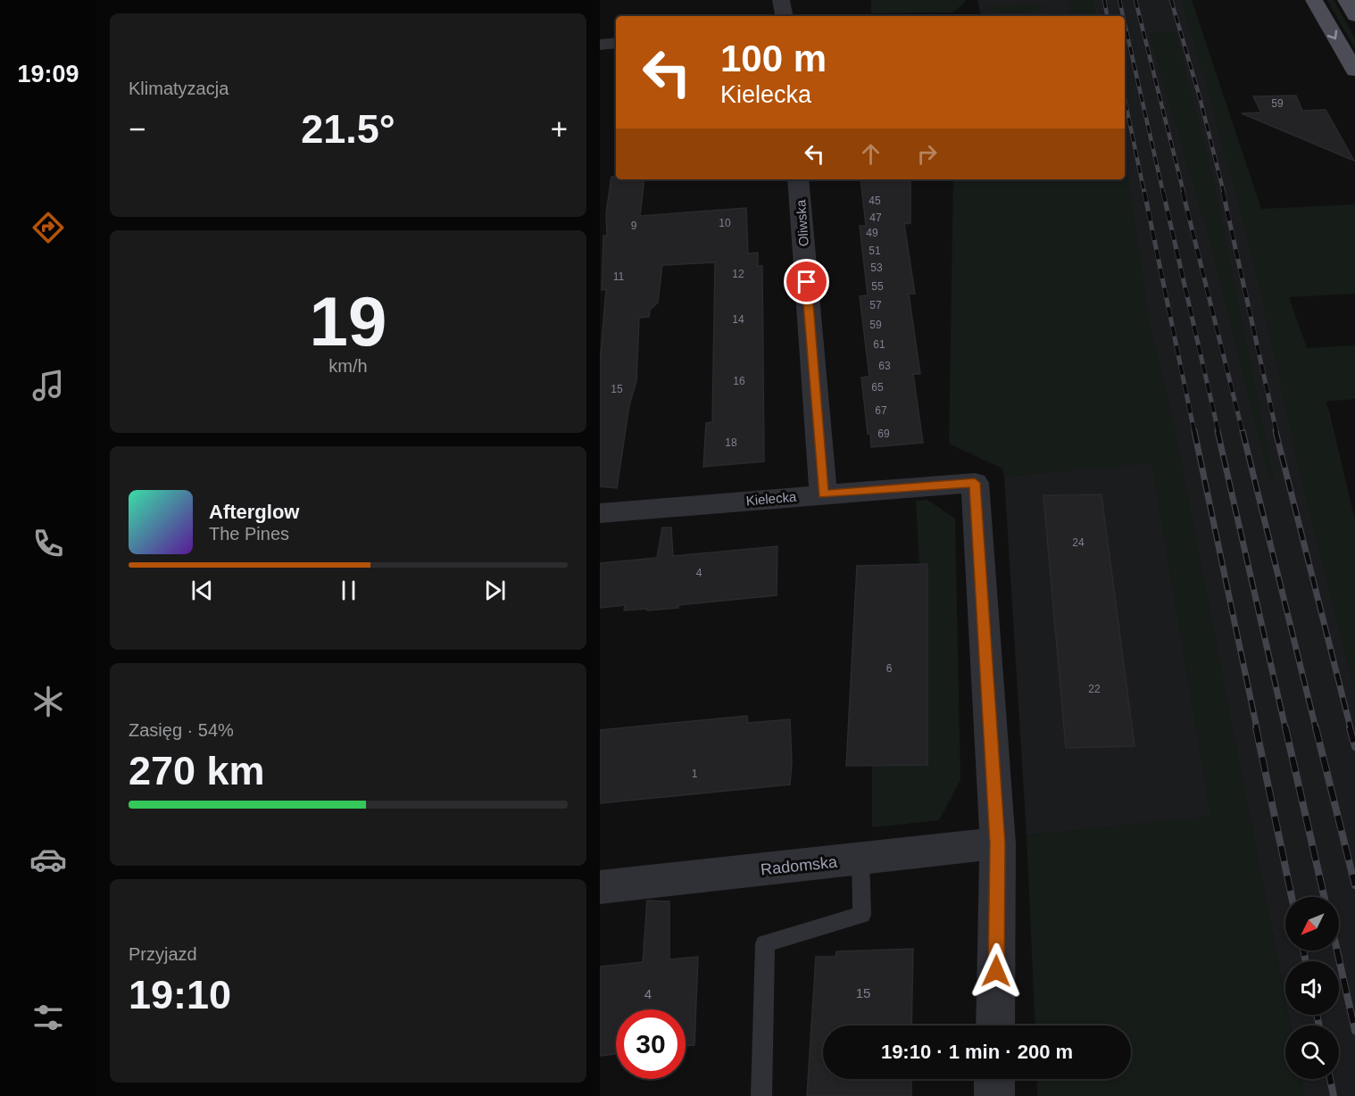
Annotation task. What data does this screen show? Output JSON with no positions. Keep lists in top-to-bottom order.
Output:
{
  "streets": {
    "street": ["Oliwska", "Kielecka", "Radomska"]
  },
  "crossings": [
    ["Oliwska", "Kielecka"],
    ["Kielecka", "Radomska"]
  ],
  "house_numbers": [
    "59",
    "45",
    "47",
    "10",
    "9",
    "49",
    "51",
    "53",
    "12",
    "11",
    "55",
    "57",
    "14",
    "59",
    "61",
    "63",
    "16",
    "65",
    "15",
    "67",
    "69",
    "18",
    "24",
    "4",
    "6",
    "22",
    "1",
    "15",
    "4"
  ],
  "north": "bottom left",
  "page": {
    "tabs": "19:09",
    "tile": [
      "Klimatyzacja",
      ["19", "km/h"],
      ["Zasięg · 54%", "270 km"],
      ["Przyjazd", "19:10"]
    ],
    "turn": ["100 m", "Kielecka"],
    "heat": ["−", "21.5°", "+"],
    "song": ["Afterglow", "The Pines"],
    "limit": "30",
    "trip": "19:10 · 1 min · 200 m"
  }
}
